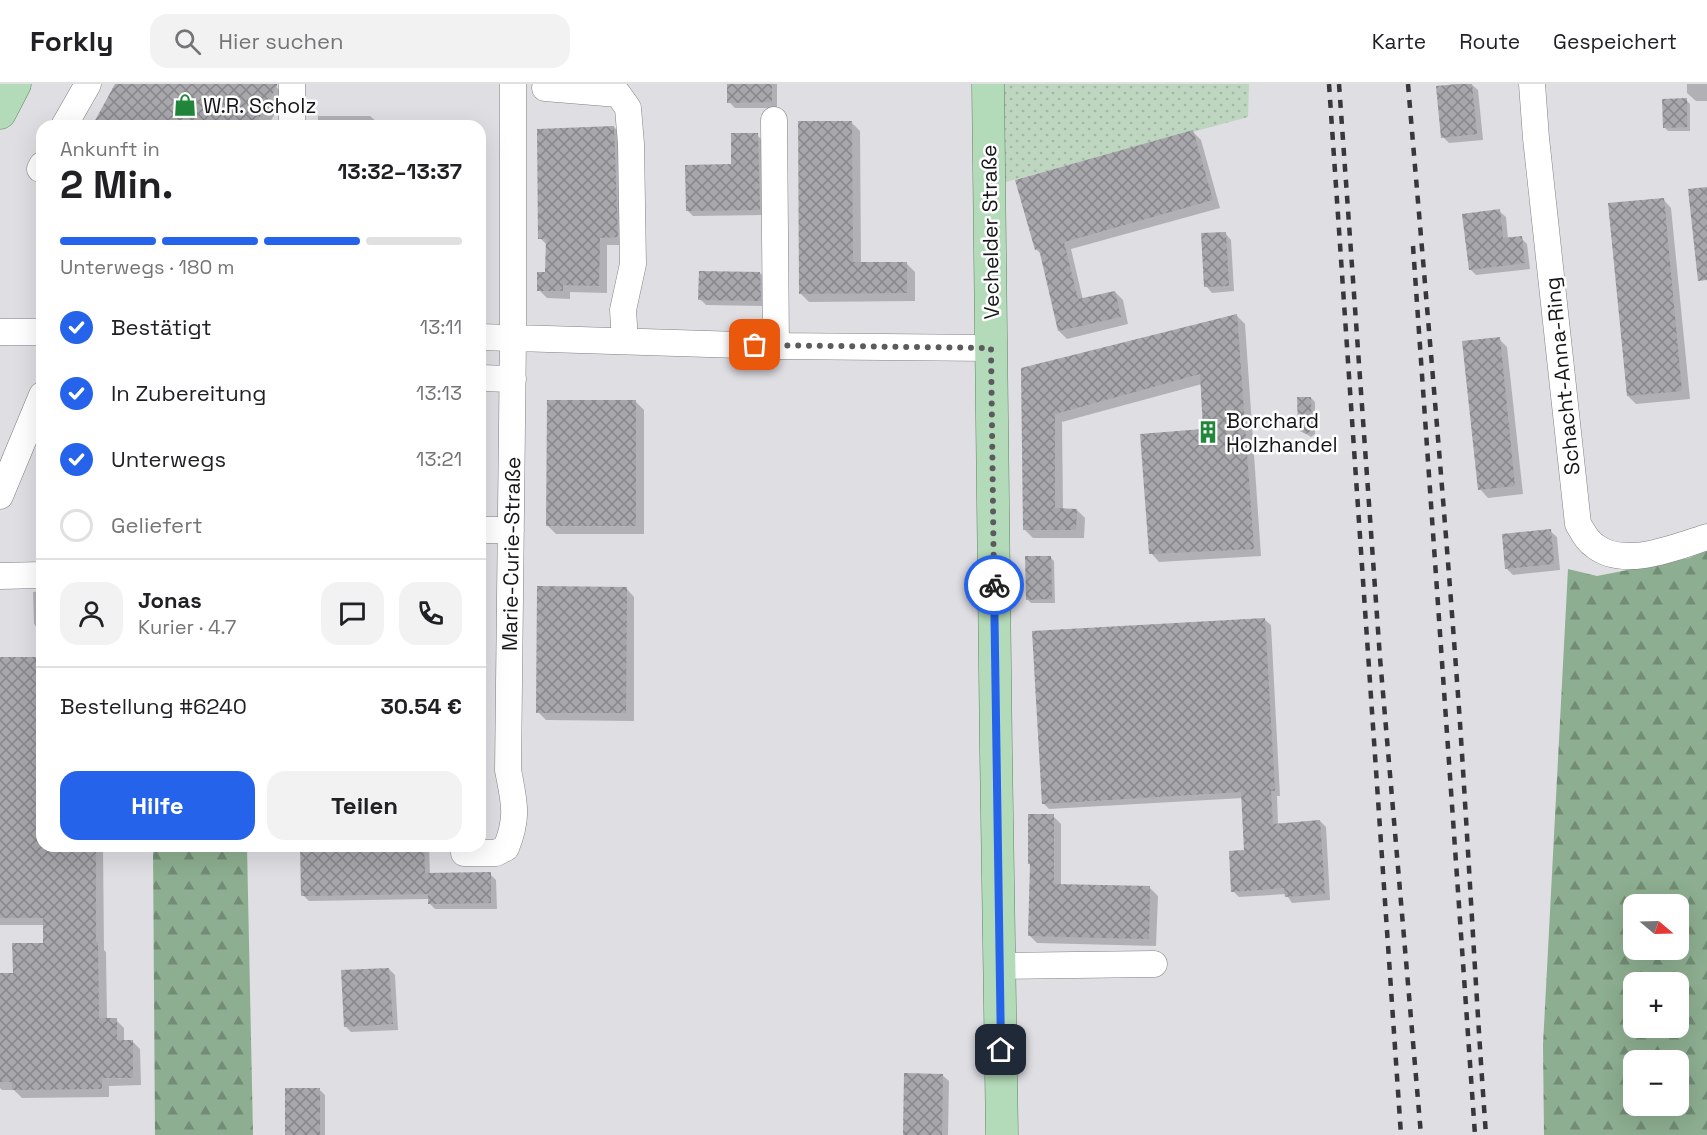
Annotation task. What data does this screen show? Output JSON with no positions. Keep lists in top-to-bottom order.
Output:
{
  "streets": {
    "main road": ["Vechelder Straße"],
    "street": ["Schacht-Anna-Ring", "Marie-Curie-Straße"]
  },
  "places": {
    "shop": ["W.R. Scholz"],
    "building": ["Borchard Holzhandel"]
  },
  "north": "right",
  "page": {
    "header": "Forkly",
    "search": "Hier suchen",
    "nav": ["Karte", "Route", "Gespeichert"],
    "heading": ["2 Min.", "Ankunft in", "13:32–13:37"],
    "panel": [
      "Jonas",
      "Kurier · 4.7",
      "Bestellung #6240",
      "30.54 €"
    ],
    "bar": "Unterwegs · 180 m",
    "list": [
      ["Bestätigt", "13:11"],
      ["In Zubereitung", "13:13"],
      ["Unterwegs", "13:21"],
      "Geliefert"
    ],
    "buttons": ["Hilfe", "Teilen"],
    "map_buttons": ["+", "−"]
  }
}
